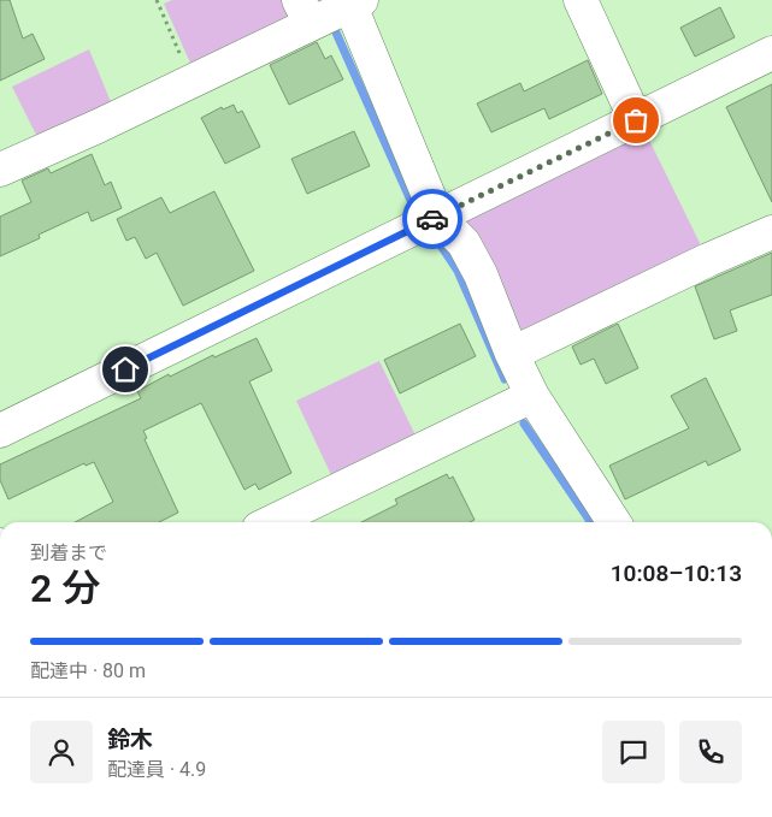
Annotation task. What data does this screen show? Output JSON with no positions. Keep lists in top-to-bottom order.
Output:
{
  "page": {
    "heading": ["2 分", "到着まで", "10:08–10:13"],
    "panel": ["鈴木", "配達員 · 4.9"],
    "bar": "配達中 · 80 m"
  }
}
